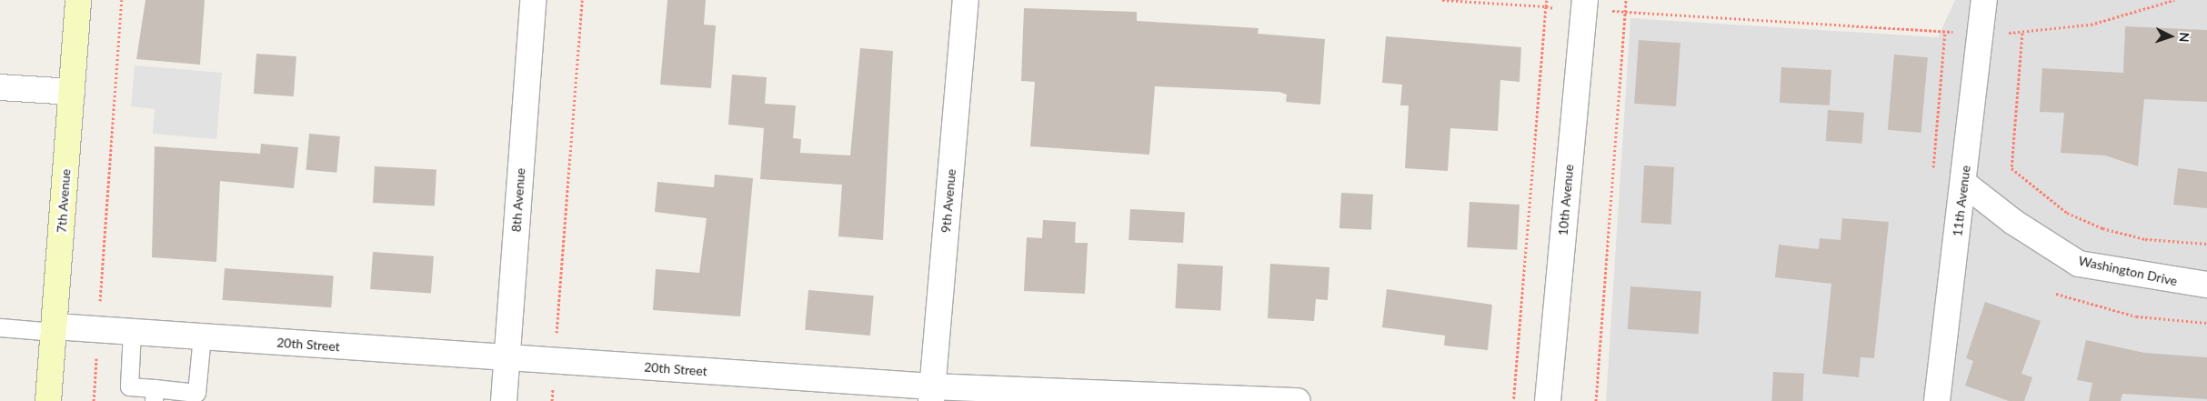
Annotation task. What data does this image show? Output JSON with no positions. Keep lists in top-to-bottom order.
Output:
{
  "streets": {
    "main road": ["7th Avenue"],
    "street": [
      "8th Avenue",
      "10th Avenue",
      "9th Avenue",
      "11th Avenue",
      "Washington Drive",
      "20th Street"
    ]
  },
  "crossings": [
    ["8th Avenue", "20th Street"],
    ["7th Avenue", "20th Street"],
    ["9th Avenue", "20th Street"],
    ["11th Avenue", "Washington Drive"]
  ],
  "north": "right"
}
